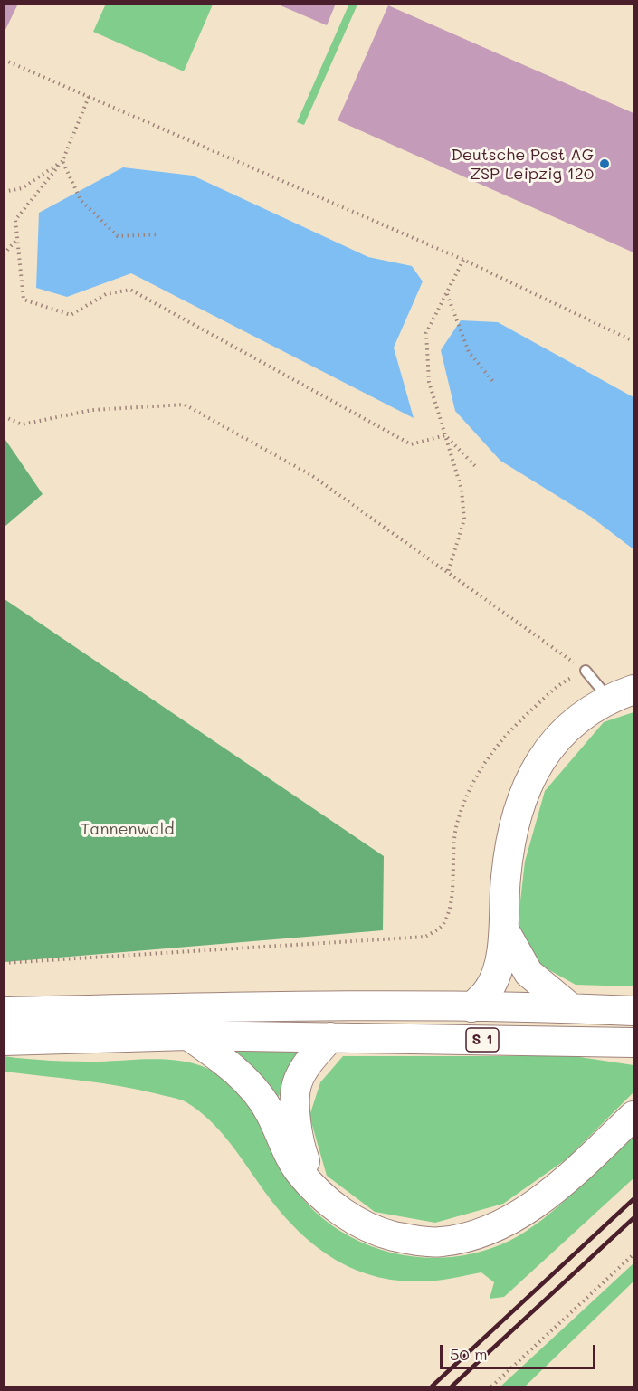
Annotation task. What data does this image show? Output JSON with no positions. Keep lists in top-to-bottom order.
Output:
{
  "streets": {
    "main road": ["S 1"]
  },
  "parks": ["Tannenwald"],
  "places": ["Deutsche Post AG ZSP Leipzig 120"],
  "scale_bar": "50 m"
}
